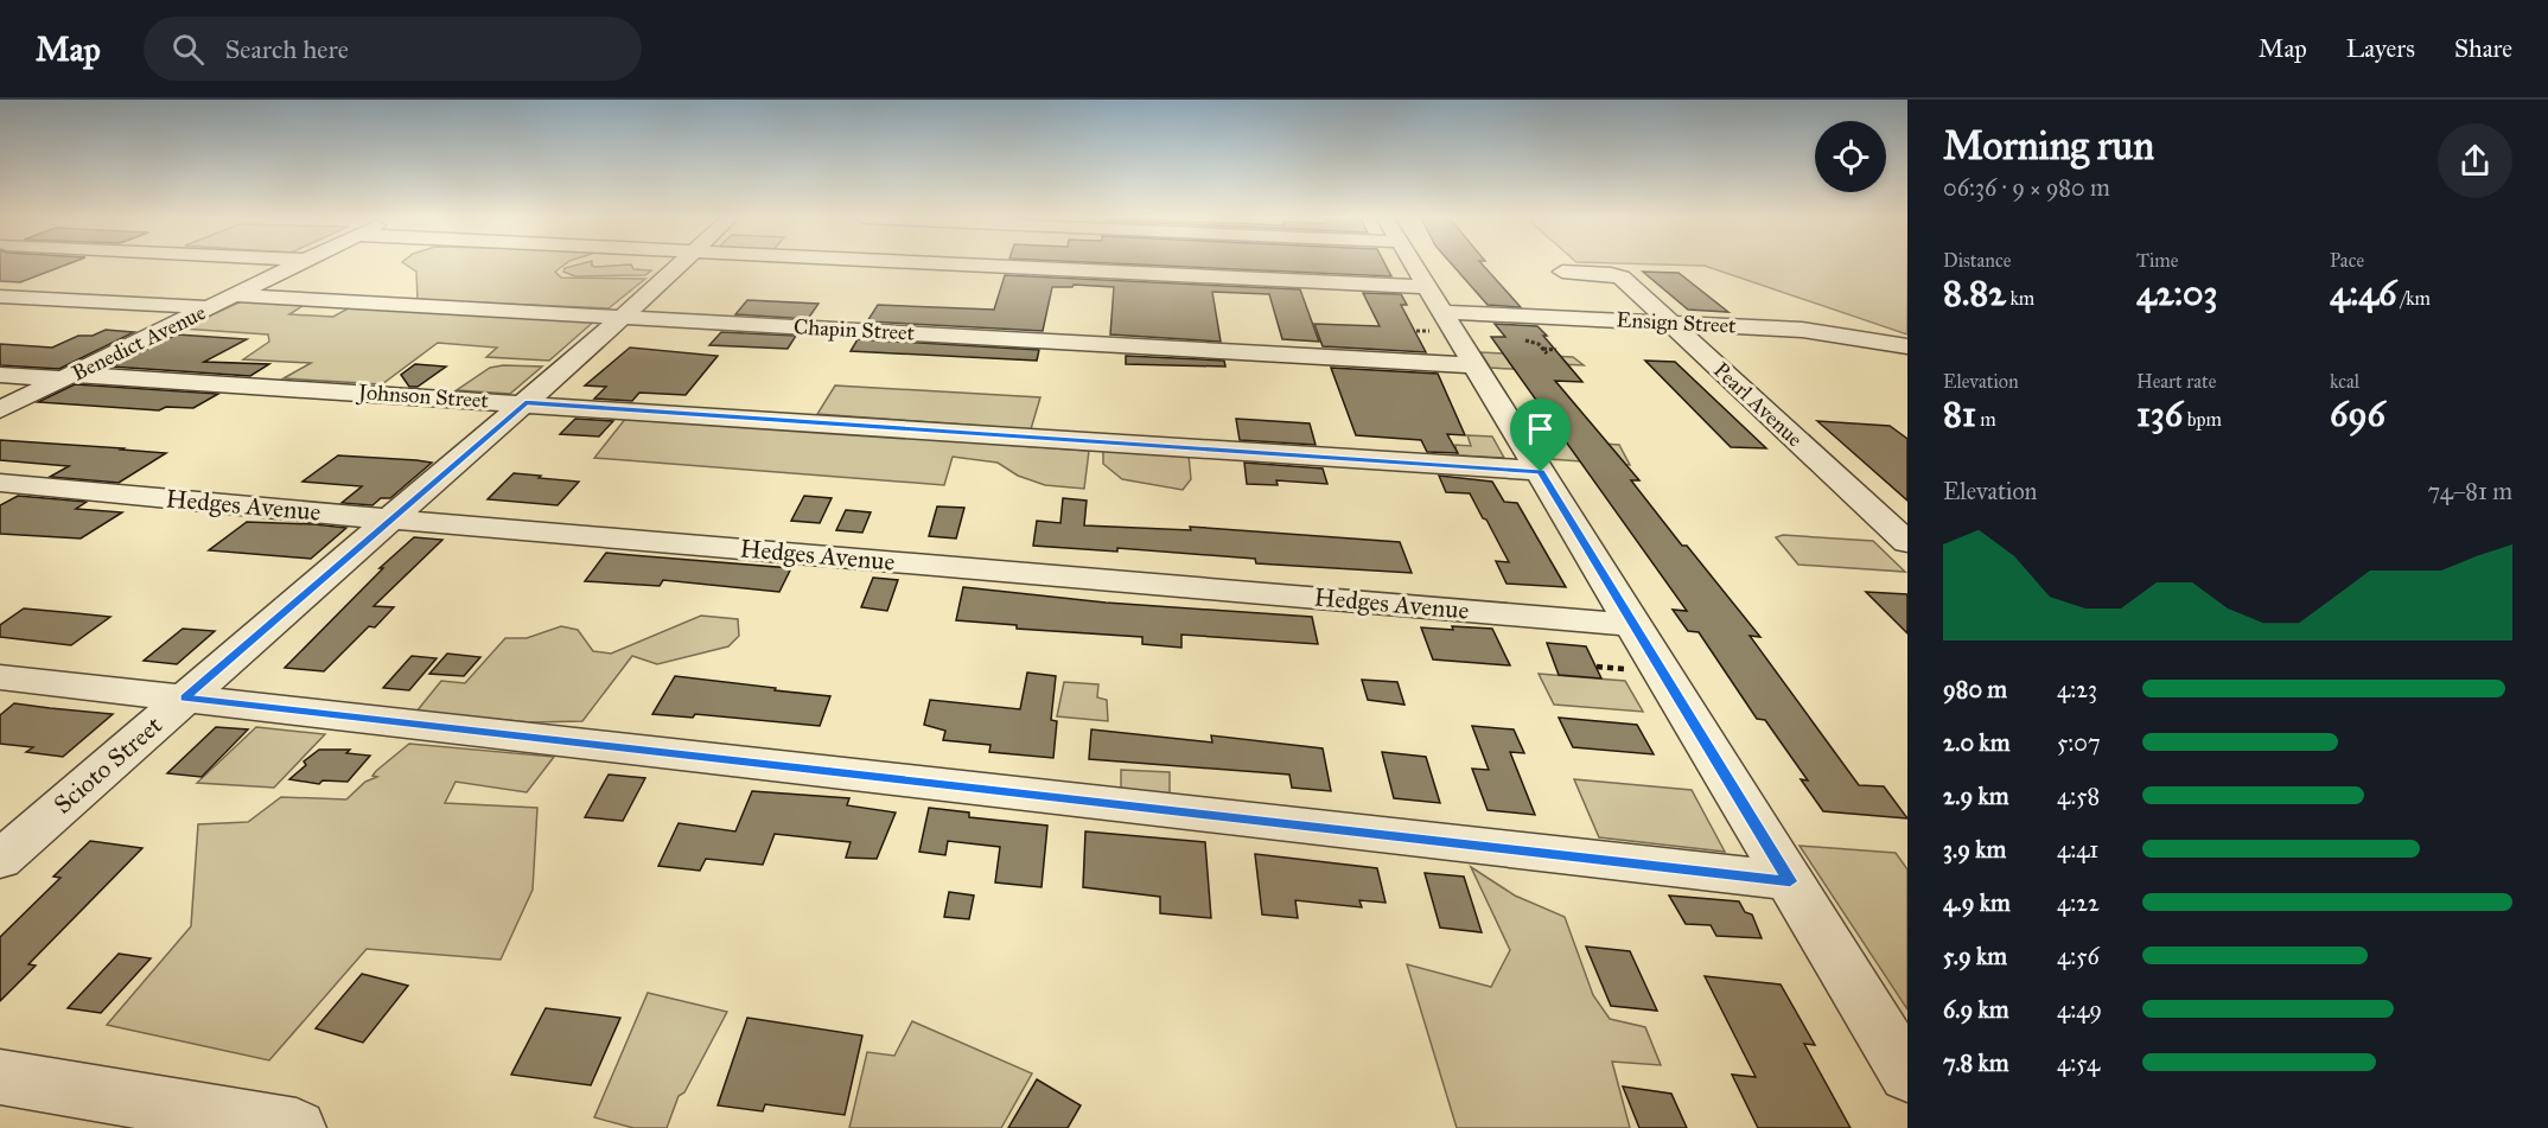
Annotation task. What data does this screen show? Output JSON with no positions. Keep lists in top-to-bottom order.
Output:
{
  "streets": {
    "street": [
      "Ensign Street",
      "Chapin Street",
      "Benedict Avenue",
      "Johnson Street",
      "Pearl Avenue",
      "Hedges Avenue",
      "Scioto Street"
    ]
  },
  "crossings": [
    ["Ensign Street", "Pearl Avenue"],
    ["Chapin Street", "Benedict Avenue"],
    ["Chapin Street", "Scioto Street"],
    ["Benedict Avenue", "Johnson Street"],
    ["Johnson Street", "Scioto Street"],
    ["Hedges Avenue", "Scioto Street"]
  ],
  "page": {
    "header": "Map",
    "search": "Search here",
    "nav": ["Map", "Layers", "Share"],
    "heading": ["Morning run", "06:36 · 9 × 980 m"],
    "stats": [
      ["Distance", "8.82 km"],
      ["Time", "42:03"],
      ["Pace", "4:46 /km"],
      ["Elevation", "81 m"],
      ["Heart rate", "136 bpm"],
      ["kcal", "696"]
    ],
    "chart": ["Elevation", "74–81 m"],
    "list": [
      {
        "name": "980 m",
        "note": "4:23"
      },
      {
        "name": "2.0 km",
        "note": "5:07"
      },
      {
        "name": "2.9 km",
        "note": "4:58"
      },
      {
        "name": "3.9 km",
        "note": "4:41"
      },
      {
        "name": "4.9 km",
        "note": "4:22"
      },
      {
        "name": "5.9 km",
        "note": "4:56"
      },
      {
        "name": "6.9 km",
        "note": "4:49"
      },
      {
        "name": "7.8 km",
        "note": "4:54"
      }
    ]
  }
}
